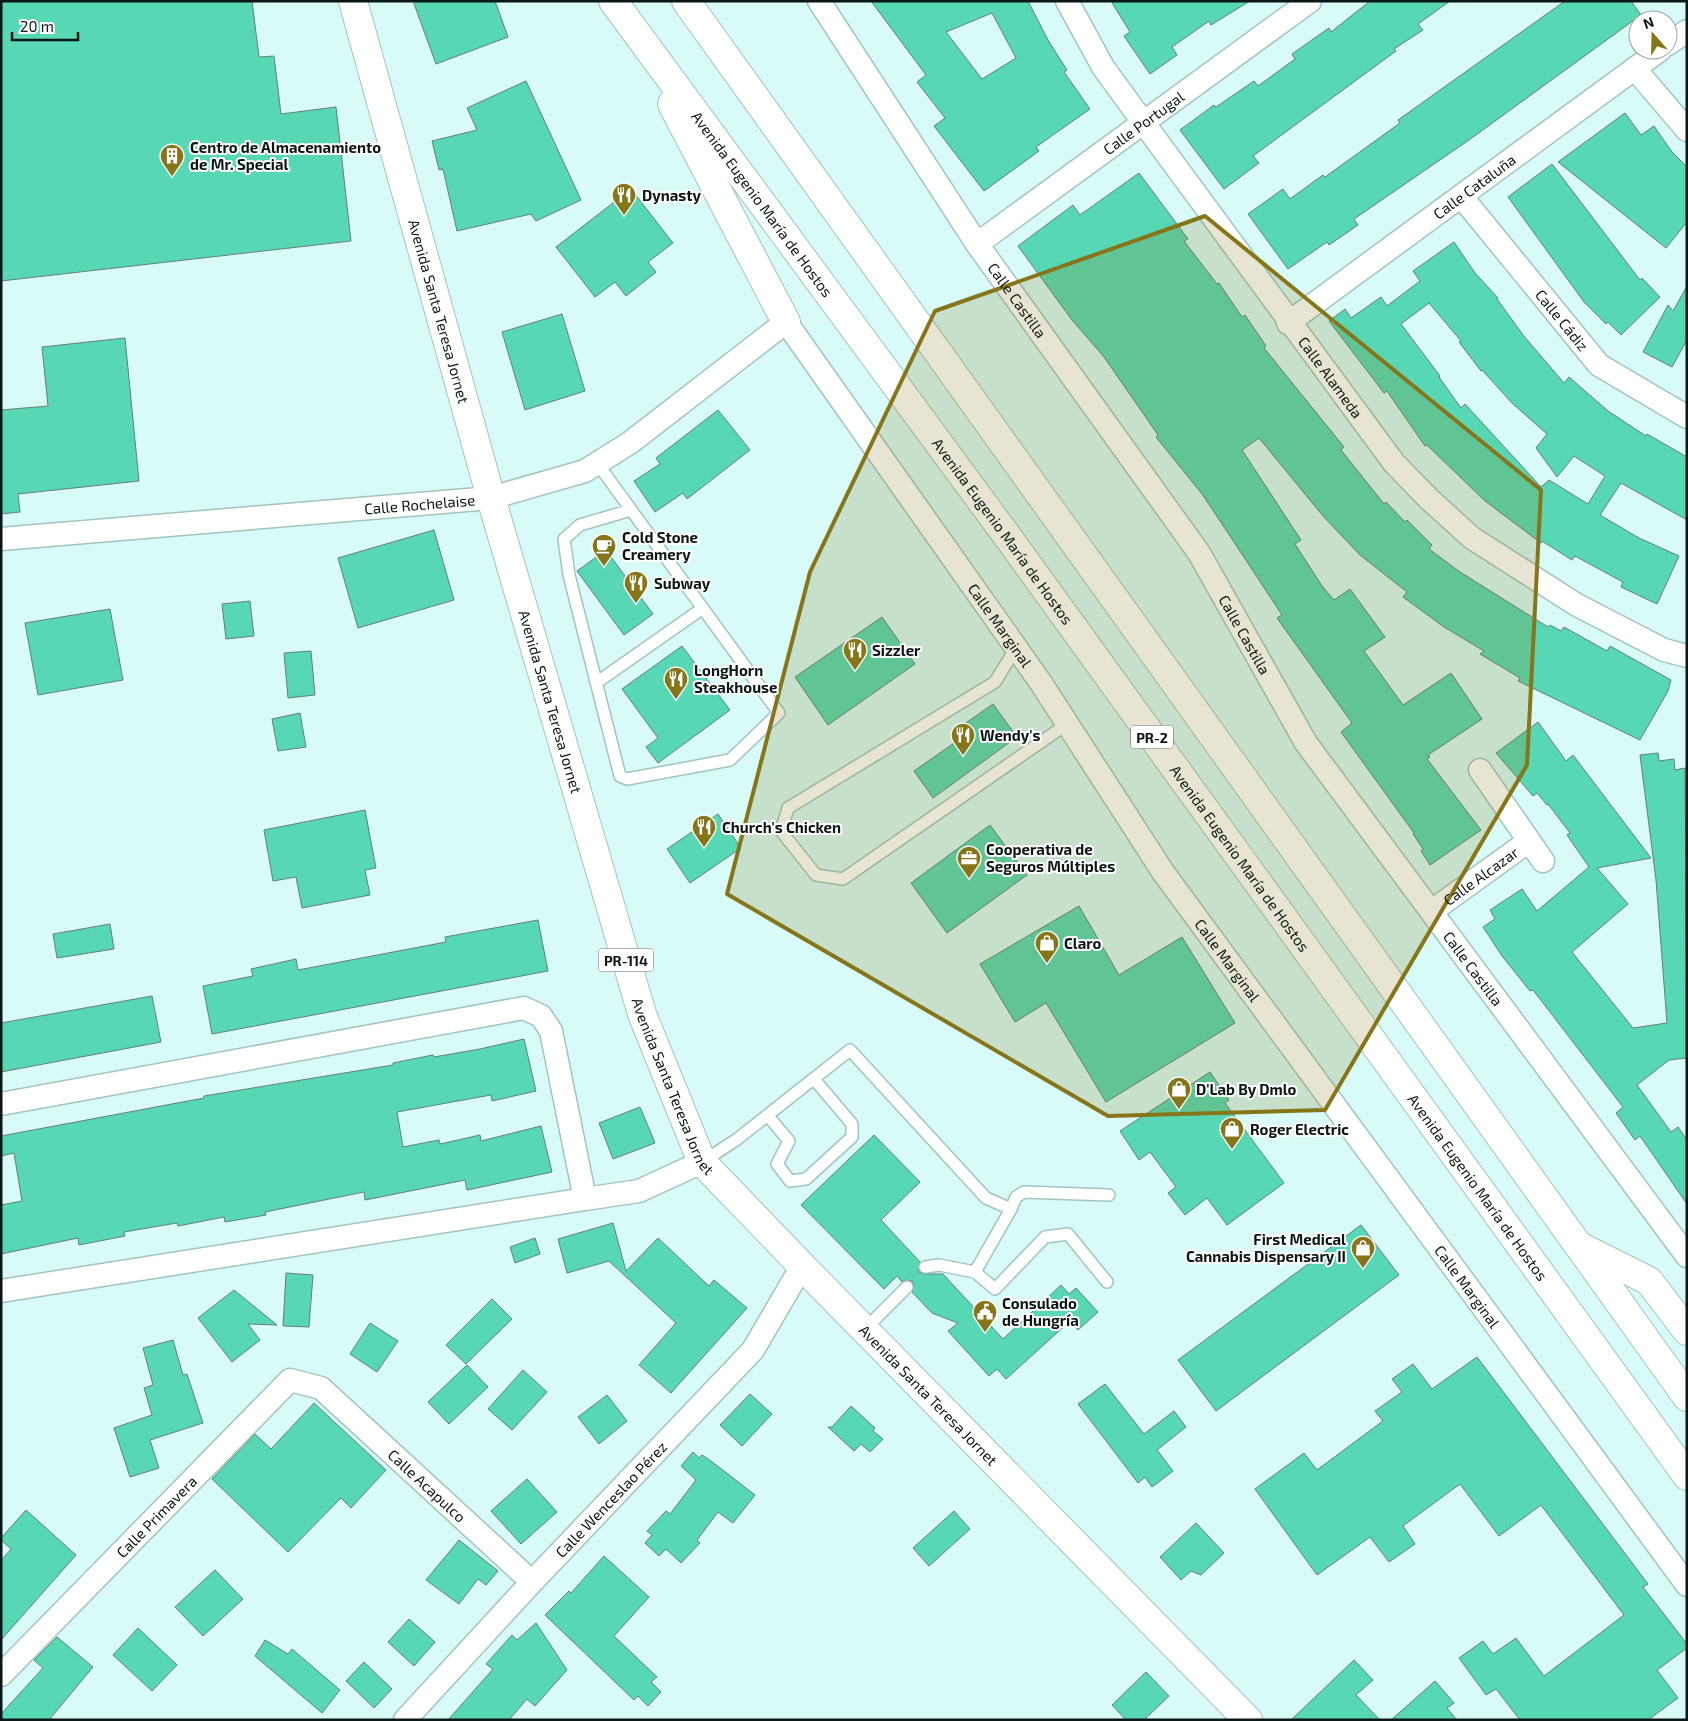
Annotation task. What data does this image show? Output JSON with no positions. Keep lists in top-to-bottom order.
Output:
{
  "streets": {
    "main road": [
      "Avenida Eugenio María de Hostos",
      "Avenida Santa Teresa Jornet",
      "PR-2",
      "PR-114"
    ],
    "street": [
      "Calle Portugal",
      "Calle Cataluña",
      "Calle Castilla",
      "Calle Cádiz",
      "Calle Alameda",
      "Calle Rochelaise",
      "Calle Marginal",
      "Calle Alcazar",
      "Calle Acapulco",
      "Calle Wenceslao Pérez",
      "Calle Primavera"
    ]
  },
  "crossings": [
    ["Calle Portugal", "Calle Castilla"],
    ["Calle Portugal", "Calle Alameda"],
    ["Calle Cataluña", "Calle Cádiz"],
    ["Calle Cataluña", "Calle Alameda"],
    ["Calle Castilla", "Calle Alcazar"],
    ["Avenida Santa Teresa Jornet", "Calle Rochelaise"],
    ["Avenida Santa Teresa Jornet", "Calle Wenceslao Pérez"],
    ["Calle Rochelaise", "Calle Marginal"],
    ["Calle Acapulco", "Calle Wenceslao Pérez"],
    ["Calle Acapulco", "Calle Primavera"]
  ],
  "places": {
    "building": ["Centro de Almacenamiento de Mr. Special"],
    "restaurant": [
      "Dynasty",
      "Subway",
      "Sizzler",
      "LongHorn Steakhouse",
      "Wendy's",
      "Church's Chicken"
    ],
    "cafe": ["Cold Stone Creamery"],
    "office": ["Cooperativa de Seguros Múltiples"],
    "shop": [
      "Claro",
      "D'Lab By Dmlo",
      "Roger Electric",
      "First Medical Cannabis Dispensary II"
    ],
    "public building": ["Consulado de Hungría"]
  },
  "scale_bar": "20 m",
  "north": "top"
}
